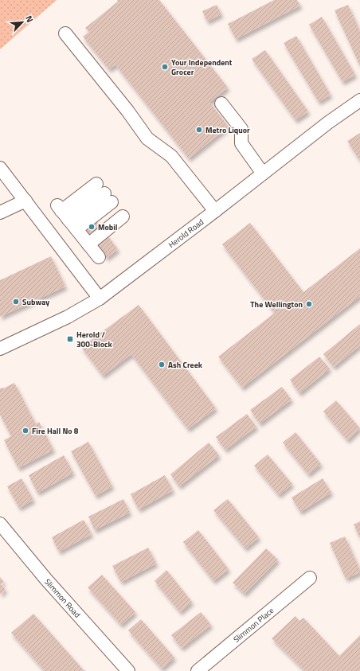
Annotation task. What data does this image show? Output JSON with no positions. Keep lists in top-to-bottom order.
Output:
{
  "streets": {
    "street": ["Herold Road", "Slimmon Road", "Slimmon Place"]
  },
  "places": {
    "other": [
      "Your Independent Grocer",
      "Metro Liquor",
      "Mobil",
      "Subway",
      "The Wellington",
      "Ash Creek",
      "Fire Hall No 8"
    ],
    "transit": ["Herold / 300-Block"]
  },
  "north": "top right"
}
